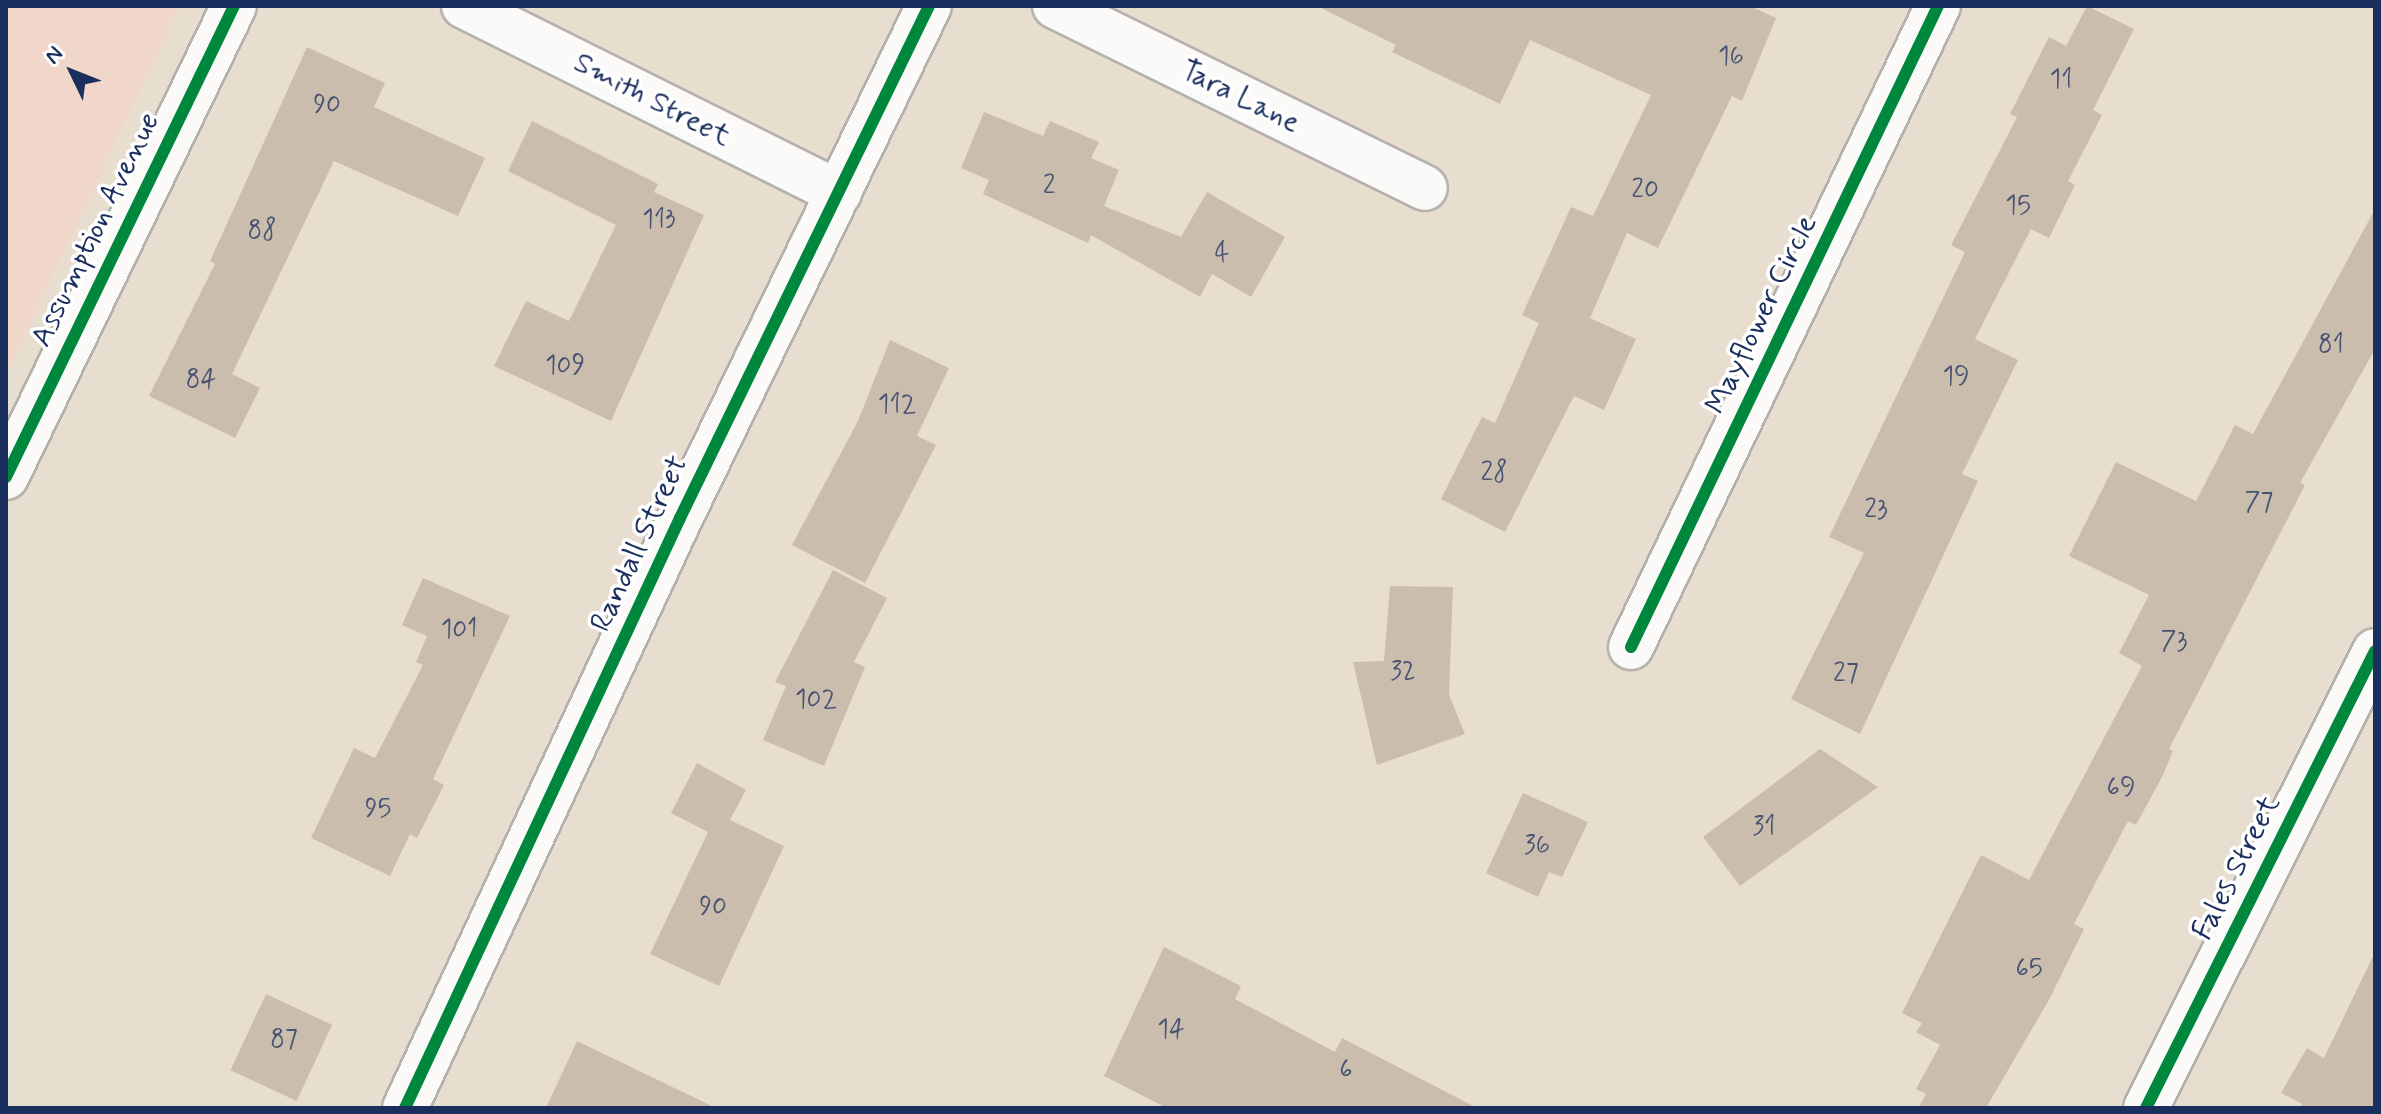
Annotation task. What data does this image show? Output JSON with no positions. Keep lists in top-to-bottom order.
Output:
{
  "streets": {
    "street": [
      "Tara Lane",
      "Smith Street",
      "Assumption Avenue",
      "Mayflower Circle",
      "Randall Street",
      "Fales Street"
    ]
  },
  "crossings": [
    ["Smith Street", "Randall Street"]
  ],
  "house_numbers": [
    "16",
    "11",
    "90",
    "2",
    "20",
    "15",
    "113",
    "88",
    "4",
    "81",
    "109",
    "19",
    "84",
    "112",
    "28",
    "77",
    "23",
    "101",
    "73",
    "32",
    "27",
    "102",
    "69",
    "95",
    "31",
    "36",
    "90",
    "65",
    "14",
    "87",
    "6"
  ],
  "north": "top left"
}
